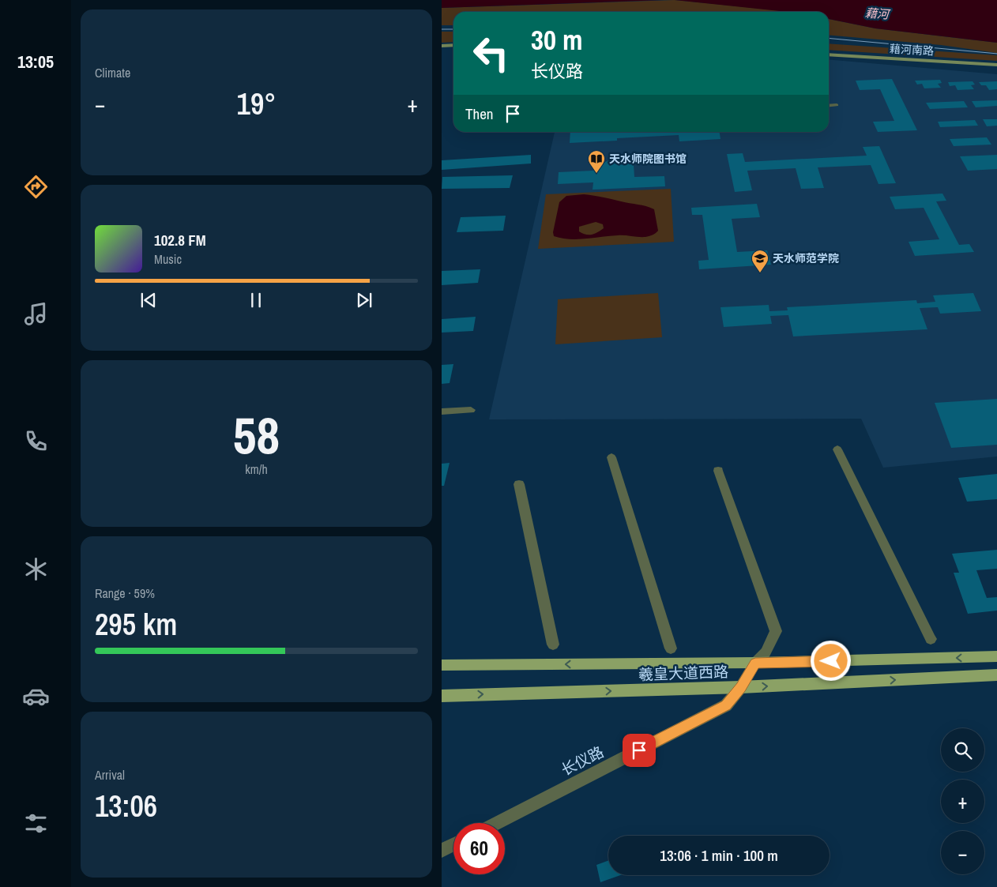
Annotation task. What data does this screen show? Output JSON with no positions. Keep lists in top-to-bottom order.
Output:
{
  "streets": {
    "main road": ["藉河南路", "羲皇大道西路"],
    "street": ["长仪路"]
  },
  "crossings": [
    ["羲皇大道西路", "长仪路"]
  ],
  "water": ["藉河"],
  "places": {
    "library": ["天水师院图书馆"],
    "school or university": ["天水师范学院"]
  },
  "page": {
    "tabs": "13:05",
    "tile": [
      "Climate",
      ["58", "km/h"],
      ["Range · 59%", "295 km"],
      ["Arrival", "13:06"]
    ],
    "turn": ["30 m", "长仪路"],
    "heat": ["−", "19°", "+"],
    "then": "Then",
    "song": ["102.8 FM", "Music"],
    "map_buttons": ["+", "−"],
    "limit": "60",
    "trip": "13:06 · 1 min · 100 m"
  }
}
